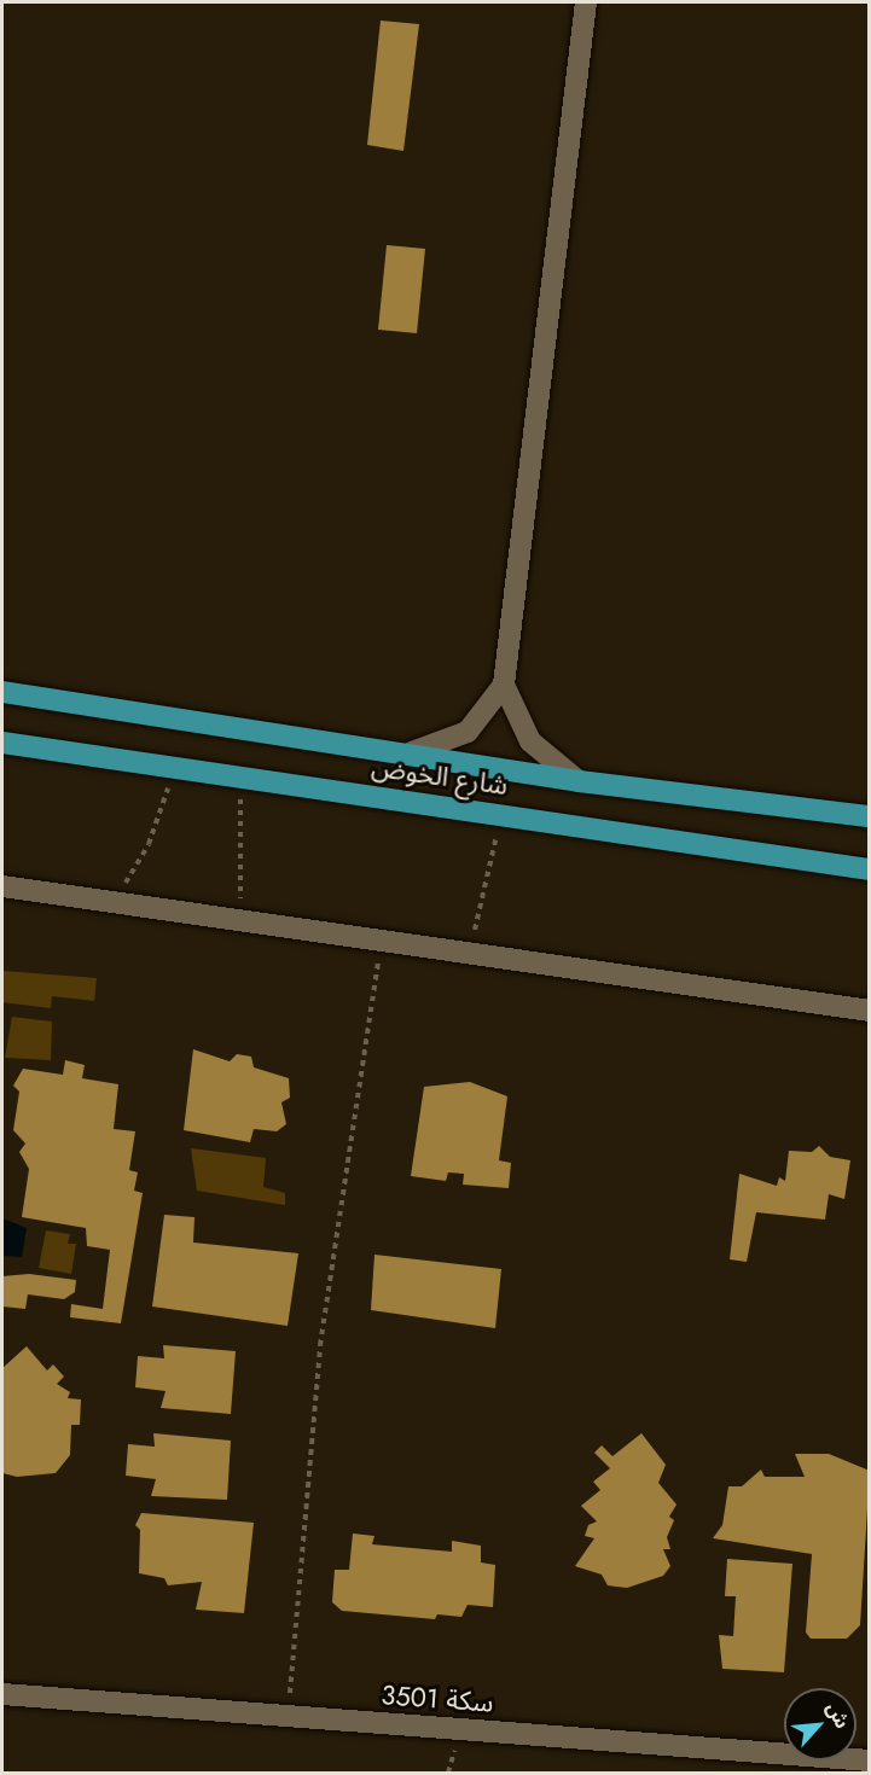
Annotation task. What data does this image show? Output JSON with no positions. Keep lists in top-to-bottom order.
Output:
{
  "streets": {
    "main road": ["شارع الخوض"],
    "street": ["سكة 3501"]
  },
  "north": "top right"
}
